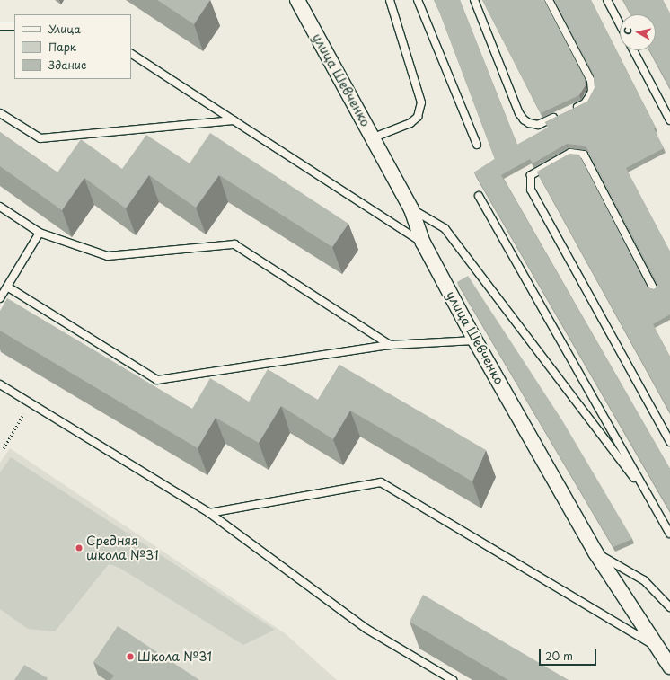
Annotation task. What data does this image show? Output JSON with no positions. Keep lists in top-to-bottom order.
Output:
{
  "streets": {
    "street": ["улица Шевченко"]
  },
  "places": ["Средняя школа №31", "Школа №31"],
  "legend": ["Улица", "Парк", "Здание"],
  "scale_bar": "20 m",
  "north": "left"
}
